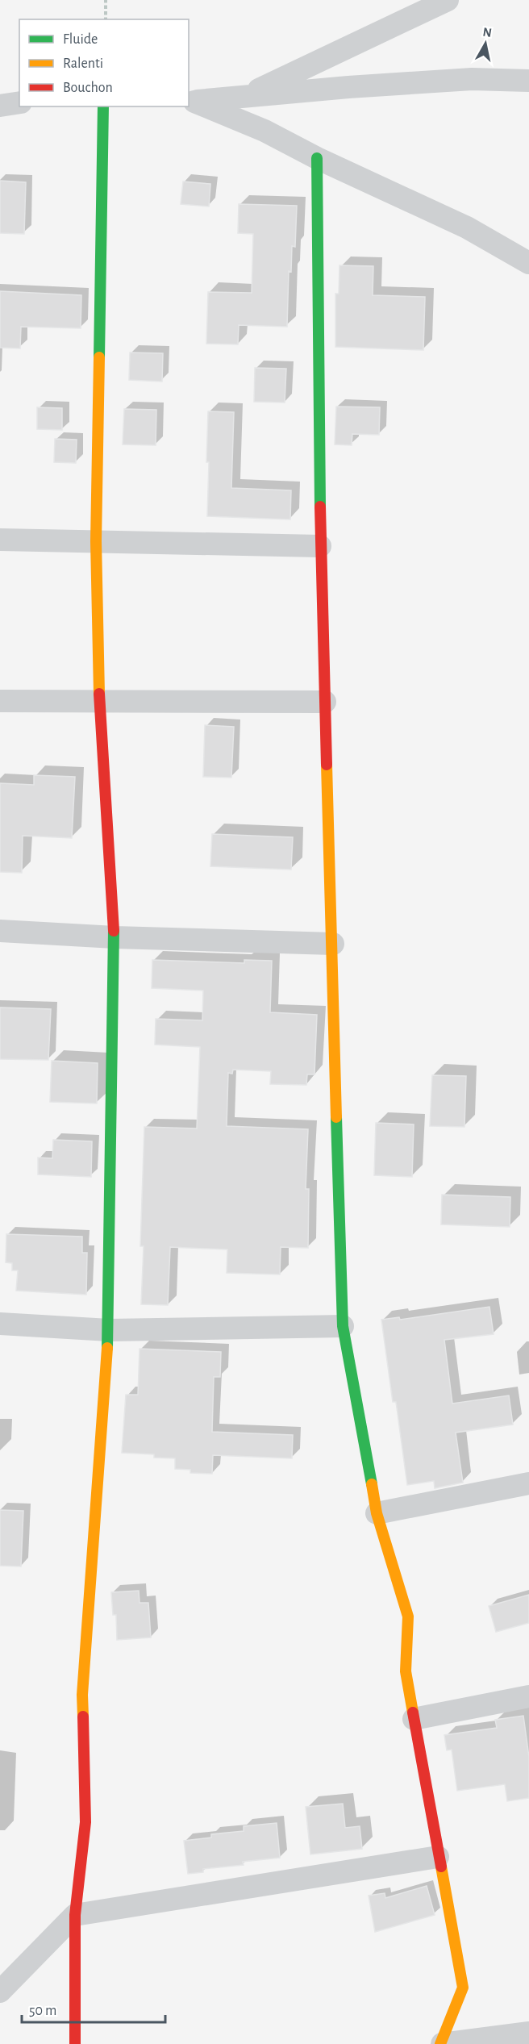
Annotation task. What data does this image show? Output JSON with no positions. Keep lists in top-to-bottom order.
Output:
{
  "legend": ["Fluide", "Ralenti", "Bouchon"],
  "scale_bar": "50 m",
  "north": "top"
}
